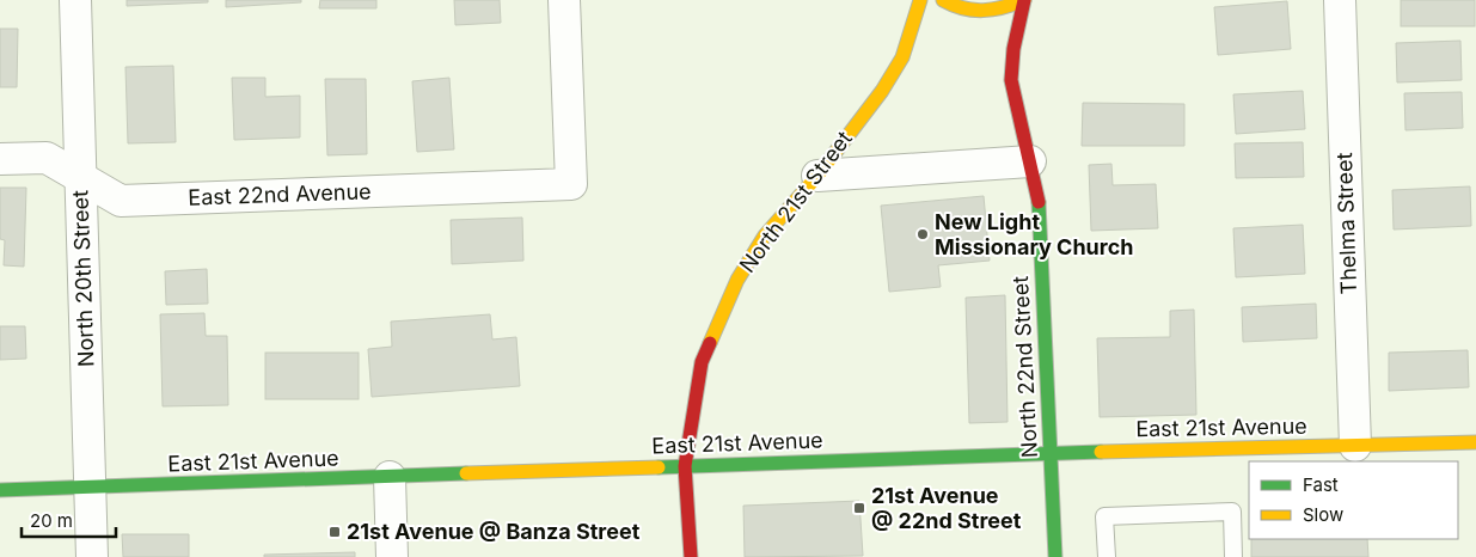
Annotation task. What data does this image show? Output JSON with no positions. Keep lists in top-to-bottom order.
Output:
{
  "streets": {
    "street": [
      "East 22nd Avenue",
      "North 21st Street",
      "Thelma Street",
      "North 20th Street",
      "North 22nd Street",
      "East 21st Avenue"
    ]
  },
  "crossings": [
    ["East 22nd Avenue", "North 20th Street"],
    ["North 21st Street", "East 21st Avenue"],
    ["Thelma Street", "East 21st Avenue"],
    ["North 20th Street", "East 21st Avenue"],
    ["North 22nd Street", "East 21st Avenue"]
  ],
  "places": {
    "other": ["New Light Missionary Church"],
    "transit": ["21st Avenue @ 22nd Street", "21st Avenue @ Banza Street"]
  },
  "legend": ["Fast", "Slow"],
  "scale_bar": "20 m"
}
